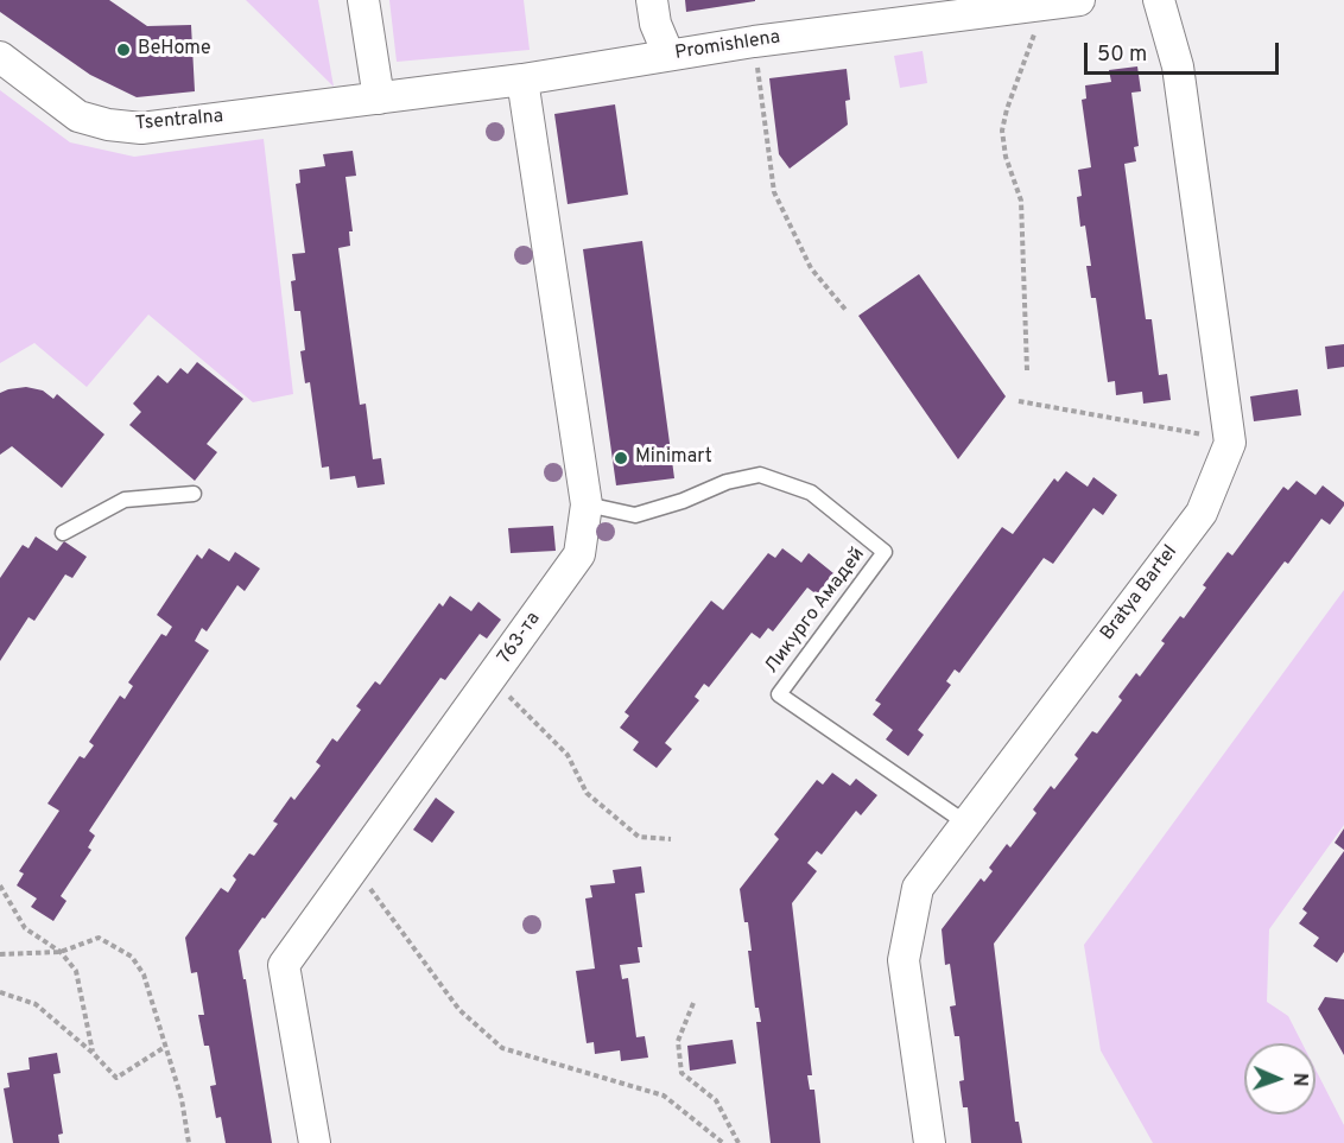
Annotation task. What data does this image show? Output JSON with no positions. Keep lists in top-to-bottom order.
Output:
{
  "streets": {
    "street": [
      "Promishlena",
      "Tsentralna",
      "Bratya Bartel",
      "763-та"
    ],
    "lane": ["Ликурго Амадей"]
  },
  "crossings": [
    ["Promishlena", "Tsentralna"],
    ["Promishlena", "763-та"],
    ["Bratya Bartel", "Ликурго Амадей"],
    ["Ликурго Амадей", "763-та"]
  ],
  "places": ["BeHome", "Minimart"],
  "scale_bar": "50 m",
  "north": "right"
}
